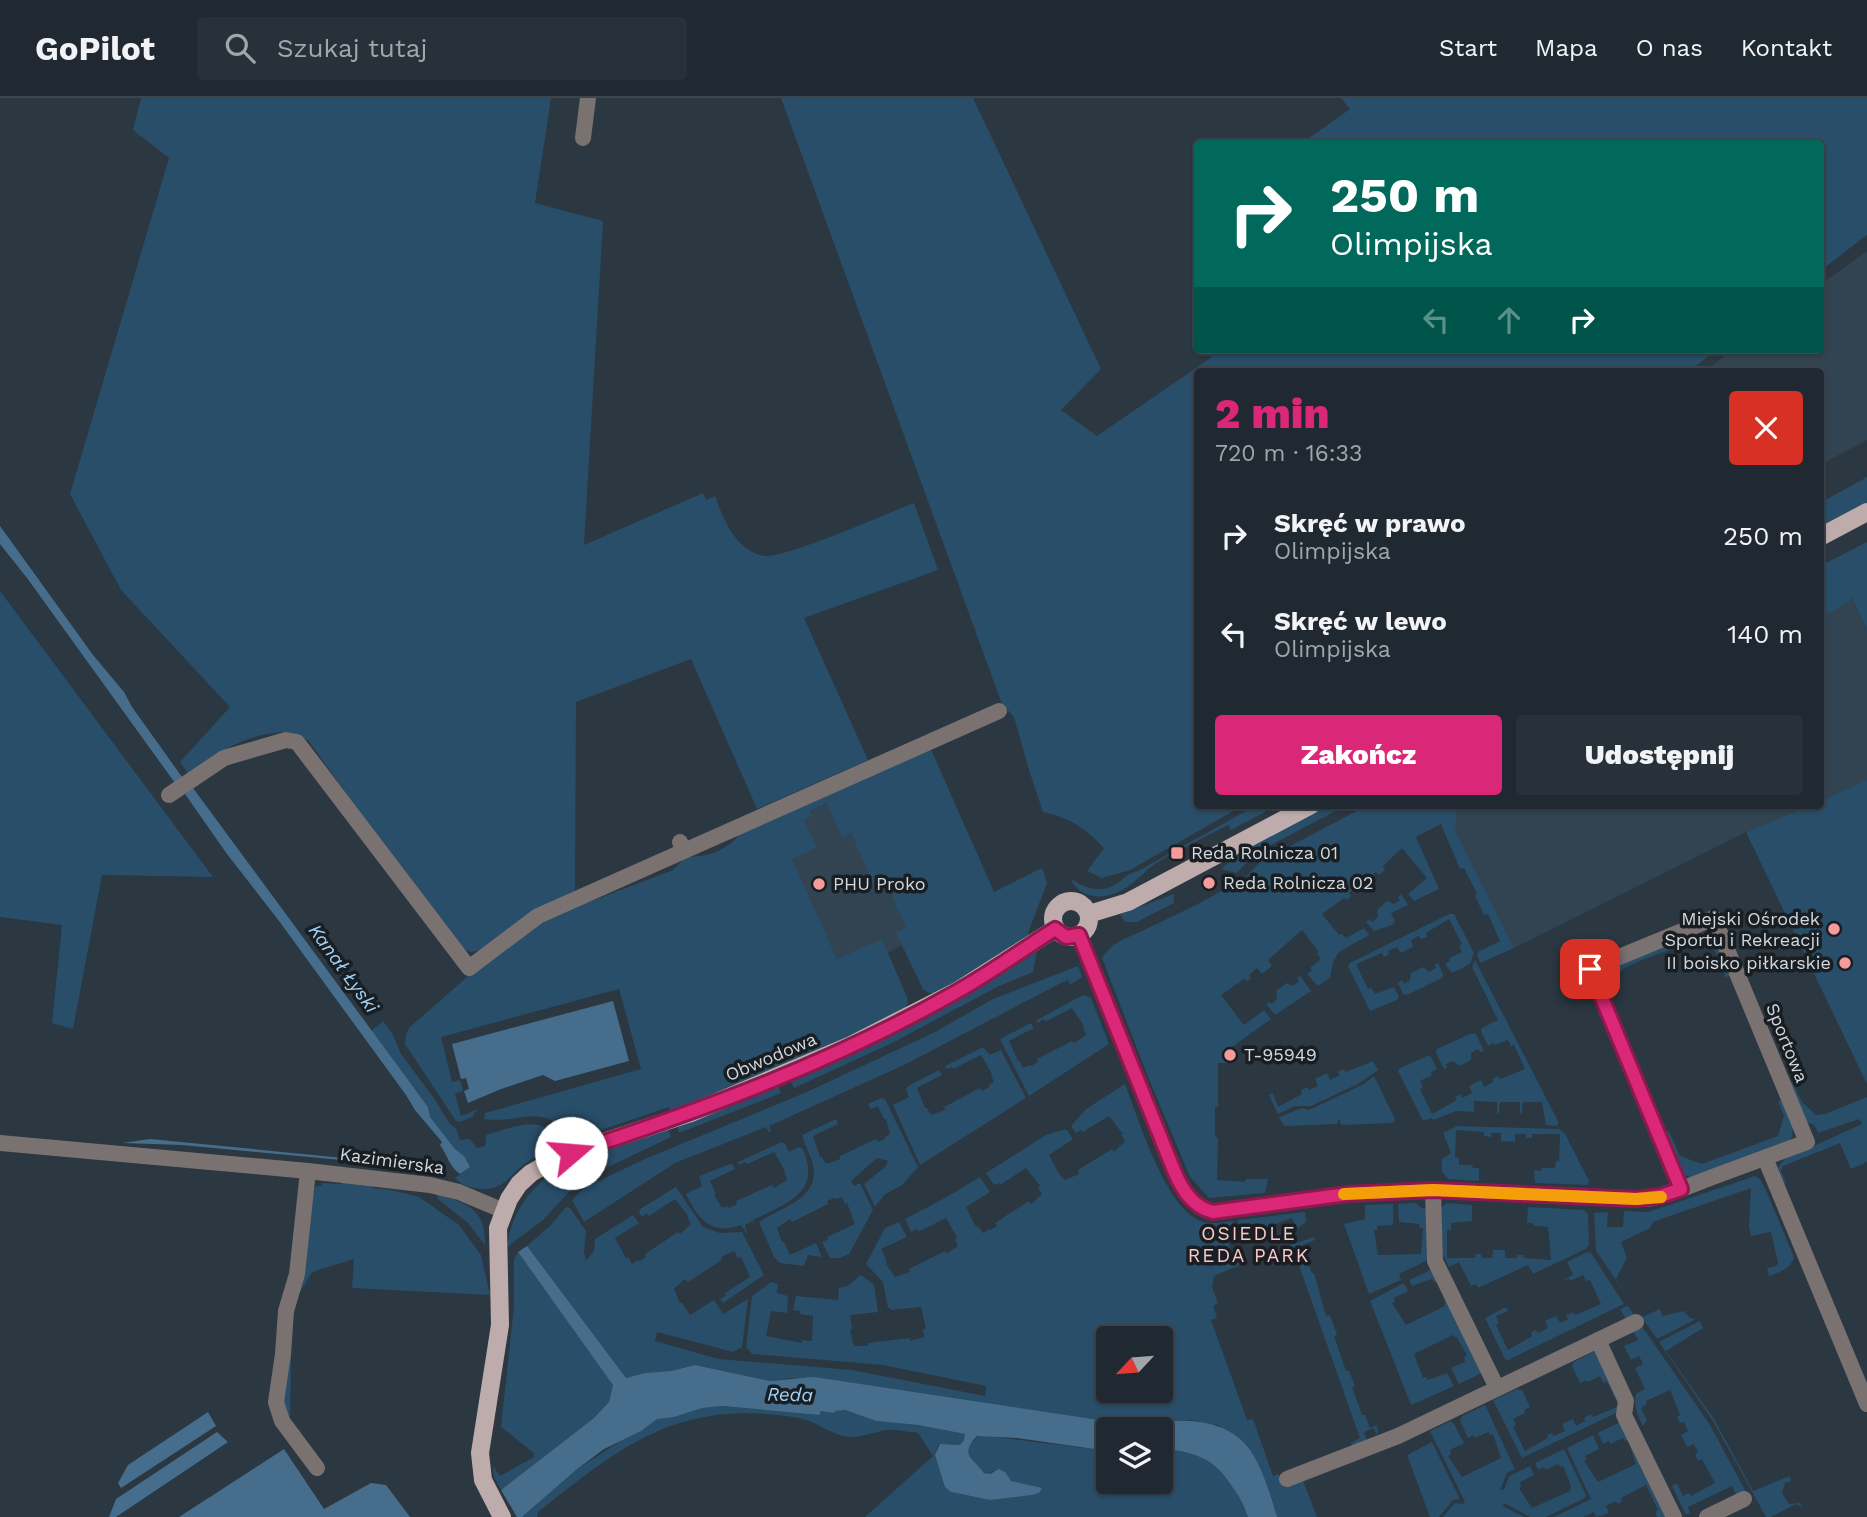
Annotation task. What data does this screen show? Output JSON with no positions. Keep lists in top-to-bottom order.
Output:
{
  "streets": {
    "main road": ["Obwodowa"],
    "street": ["Sportowa", "Kazimierska"]
  },
  "crossings": [
    ["Obwodowa", "Kazimierska"]
  ],
  "districts": ["OSIEDLE REDA PARK"],
  "water": ["Kanał Łyski", "Reda"],
  "places": {
    "transit": ["Reda Rolnicza 01"],
    "other": [
      "Reda Rolnicza 02",
      "PHU Proko",
      "Miejski Ośrodek Sportu i Rekreacji",
      "II boisko piłkarskie",
      "T-95949"
    ]
  },
  "north": "bottom left",
  "page": {
    "header": "GoPilot",
    "search": "Szukaj tutaj",
    "nav": [
      "Start",
      "Mapa",
      "O nas",
      "Kontakt"
    ],
    "turn": ["250 m", "Olimpijska"],
    "heading": ["2 min", "720 m · 16:33"],
    "list": [
      {
        "name": "Skręć w prawo",
        "note": "Olimpijska",
        "value": "250 m"
      },
      {
        "name": "Skręć w lewo",
        "note": "Olimpijska",
        "value": "140 m"
      }
    ],
    "buttons": ["Zakończ", "Udostępnij"]
  }
}
